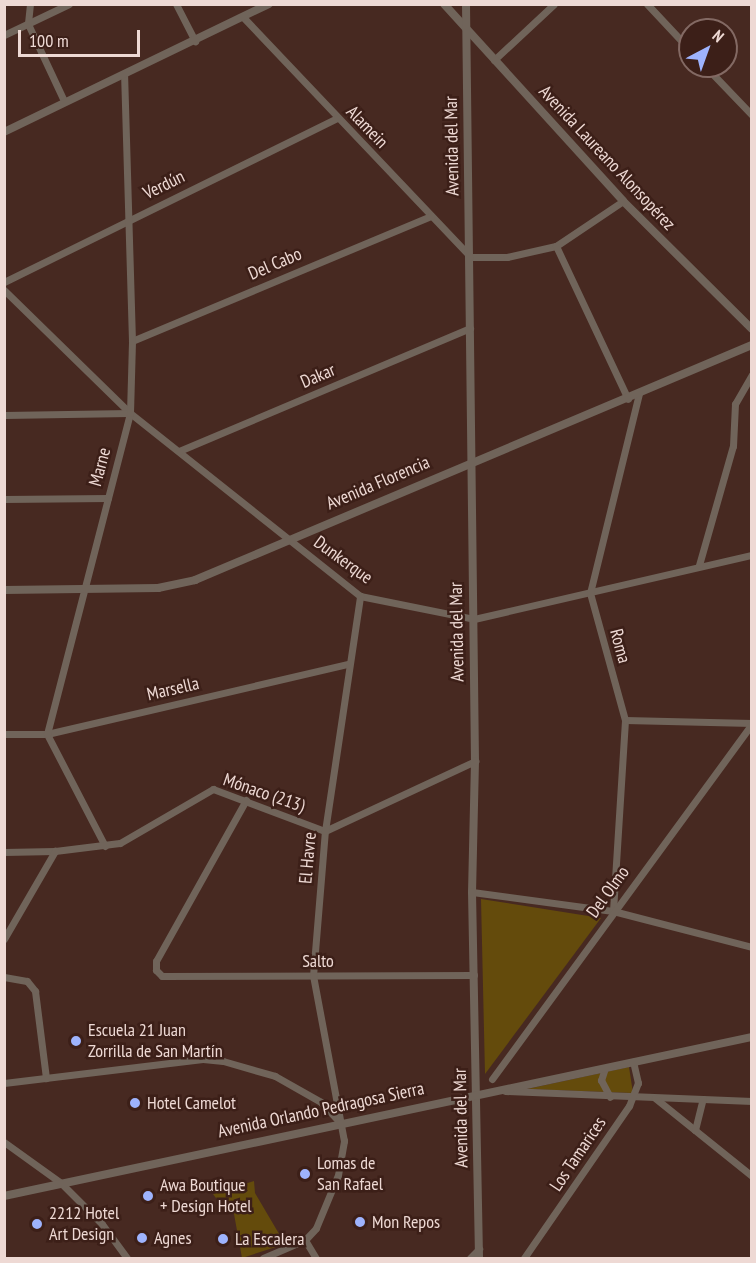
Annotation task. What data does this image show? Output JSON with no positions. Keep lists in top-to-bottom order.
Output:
{
  "streets": {
    "street": [
      "Alamein",
      "Avenida del Mar",
      "Avenida Laureano Alonsopérez",
      "Verdún",
      "Del Cabo",
      "Dakar",
      "Marne",
      "Avenida Florencia",
      "Dunkerque",
      "Roma",
      "Marsella",
      "Mónaco (213)",
      "El Havre",
      "Del Olmo",
      "Salto",
      "Avenida Orlando Pedragosa Sierra",
      "Los Tamarices"
    ]
  },
  "crossings": [
    ["Alamein", "Avenida del Mar"],
    ["Alamein", "Verdún"],
    ["Alamein", "Del Cabo"],
    ["Avenida del Mar", "Avenida Laureano Alonsopérez"],
    ["Avenida del Mar", "Dakar"],
    ["Avenida del Mar", "Avenida Florencia"],
    ["Avenida del Mar", "Dunkerque"],
    ["Avenida del Mar", "Salto"],
    ["Avenida del Mar", "Avenida Orlando Pedragosa Sierra"],
    ["Verdún", "Marne"],
    ["Del Cabo", "Marne"],
    ["Dakar", "Dunkerque"],
    ["Marne", "Avenida Florencia"],
    ["Marne", "Dunkerque"],
    ["Marne", "Marsella"],
    ["Avenida Florencia", "Dunkerque"],
    ["Avenida Florencia", "Roma"],
    ["Dunkerque", "Roma"],
    ["Dunkerque", "El Havre"],
    ["Roma", "Del Olmo"],
    ["Marsella", "El Havre"],
    ["Mónaco (213)", "El Havre"],
    ["Mónaco (213)", "Salto"],
    ["El Havre", "Salto"],
    ["El Havre", "Avenida Orlando Pedragosa Sierra"],
    ["Avenida Orlando Pedragosa Sierra", "Los Tamarices"]
  ],
  "places": [
    "Escuela 21 Juan Zorrilla de San Martín",
    "Hotel Camelot",
    "Lomas de San Rafael",
    "Awa Boutique + Design Hotel",
    "Mon Repos",
    "2212 Hotel Art Design",
    "Agnes",
    "La Escalera"
  ],
  "scale_bar": "100 m",
  "north": "top right"
}
